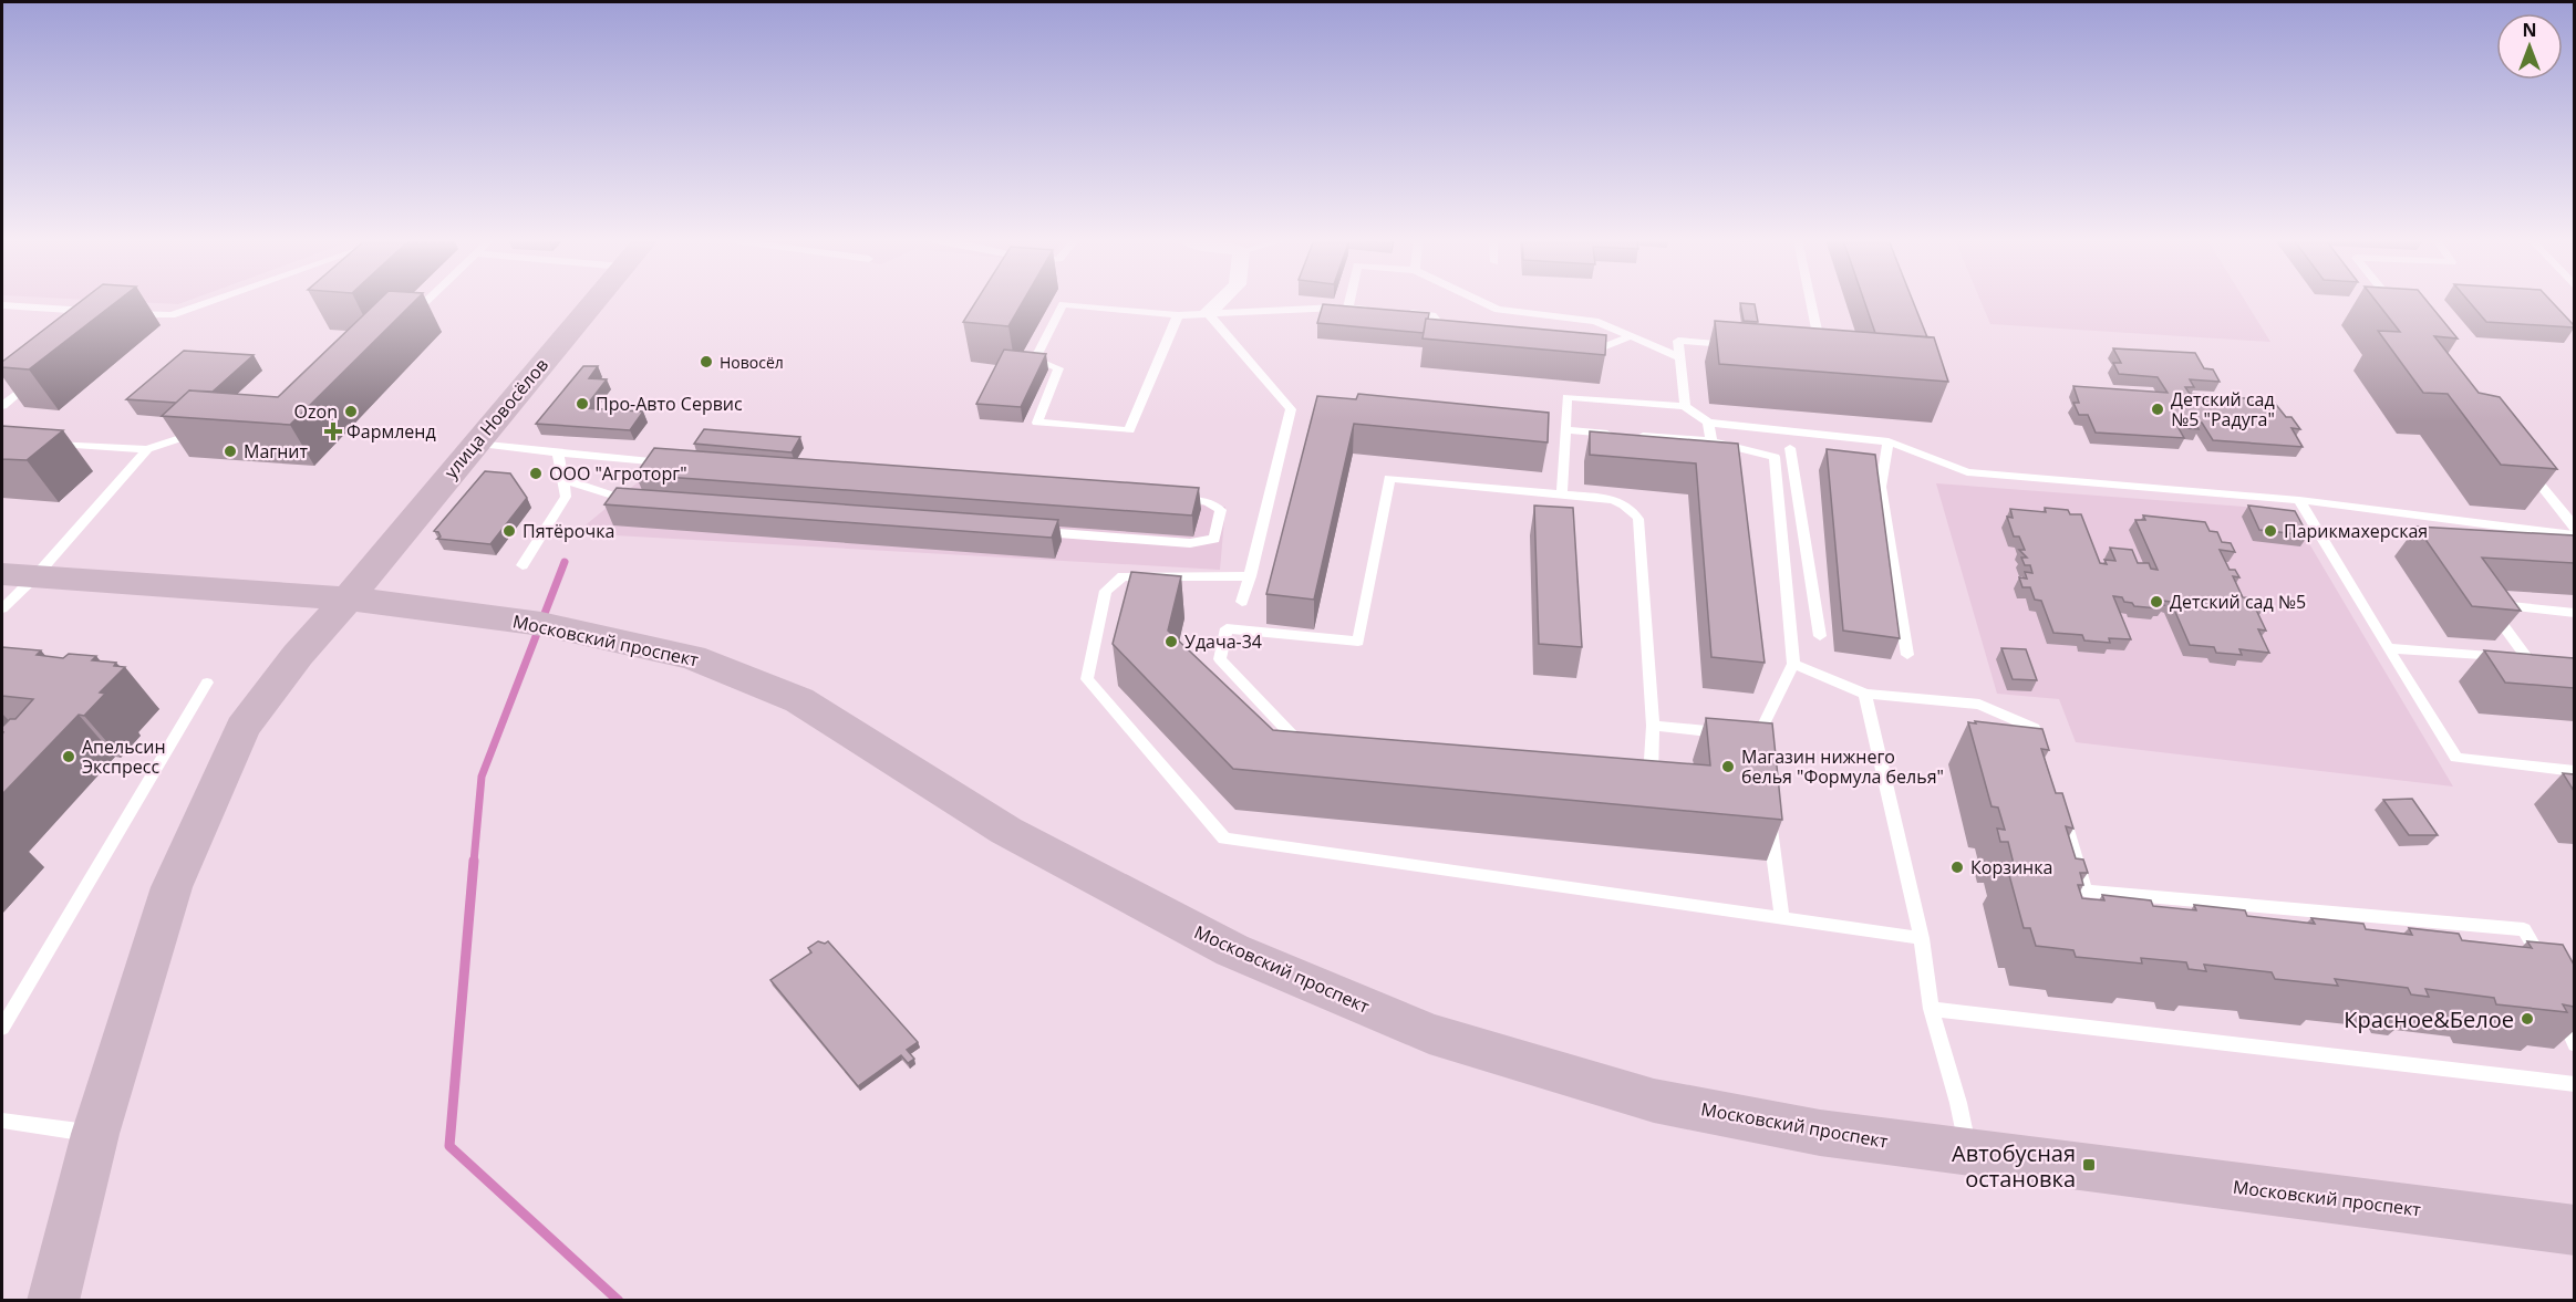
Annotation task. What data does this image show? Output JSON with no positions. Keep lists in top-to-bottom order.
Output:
{
  "streets": {
    "main road": ["улица Новосёлов", "Московский проспект"]
  },
  "crossings": [
    ["улица Новосёлов", "Московский проспект"]
  ],
  "places": {
    "other": [
      "Новосёл",
      "Про-Авто Сервис",
      "Детский сад №5 \"Радуга\"",
      "Ozon",
      "Магнит",
      "ООО \"Агроторг\"",
      "Пятёрочка",
      "Парикмахерская",
      "Детский сад №5",
      "Удача-34",
      "Апельсин Экспресс",
      "Магазин нижнего белья \"Формула белья\"",
      "Корзинка",
      "Красное&Белое"
    ],
    "health": ["Фармленд"],
    "transit": ["Автобусная остановка"]
  },
  "north": "top"
}
